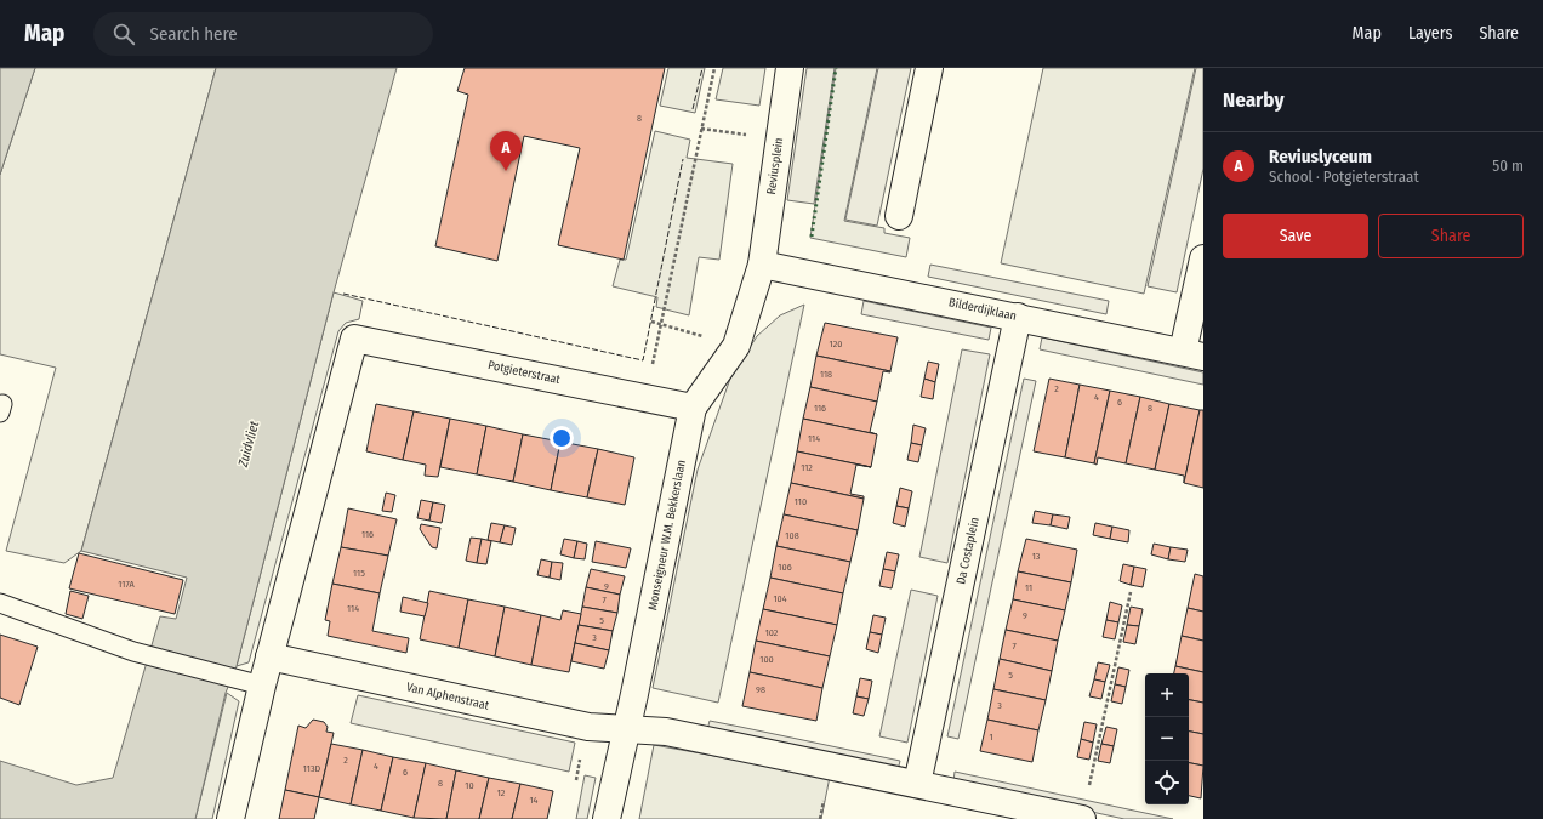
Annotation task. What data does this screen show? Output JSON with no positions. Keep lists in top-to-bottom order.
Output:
{
  "streets": {
    "street": [
      "Reviusplein",
      "Bilderdijklaan",
      "Potgieterstraat",
      "Monseigneur W.M. Bekkerslaan",
      "Da Costaplein",
      "Van Alphenstraat"
    ]
  },
  "crossings": [
    ["Reviusplein", "Bilderdijklaan"],
    ["Reviusplein", "Monseigneur W.M. Bekkerslaan"],
    ["Bilderdijklaan", "Monseigneur W.M. Bekkerslaan"],
    ["Bilderdijklaan", "Da Costaplein"],
    ["Potgieterstraat", "Monseigneur W.M. Bekkerslaan"],
    ["Potgieterstraat", "Van Alphenstraat"],
    ["Monseigneur W.M. Bekkerslaan", "Van Alphenstraat"]
  ],
  "water": ["Zuidvliet"],
  "house_numbers": [
    "8",
    "120",
    "118",
    "2",
    "4",
    "6",
    "116",
    "8",
    "114",
    "112",
    "110",
    "116",
    "108",
    "13",
    "106",
    "115",
    "117A",
    "9",
    "11",
    "104",
    "7",
    "114",
    "9",
    "5",
    "102",
    "3",
    "7",
    "100",
    "5",
    "98",
    "3",
    "1",
    "2",
    "4",
    "113D",
    "6",
    "8",
    "10",
    "12",
    "14"
  ],
  "page": {
    "header": "Map",
    "search": "Search here",
    "nav": ["Map", "Layers", "Share"],
    "heading": "Nearby",
    "pins": "A",
    "list": [
      {
        "mark": "A",
        "name": "Reviuslyceum",
        "note": "School · Potgieterstraat",
        "value": "50 m"
      }
    ],
    "buttons": ["Save", "Share"],
    "map_buttons": ["+", "−"]
  }
}
